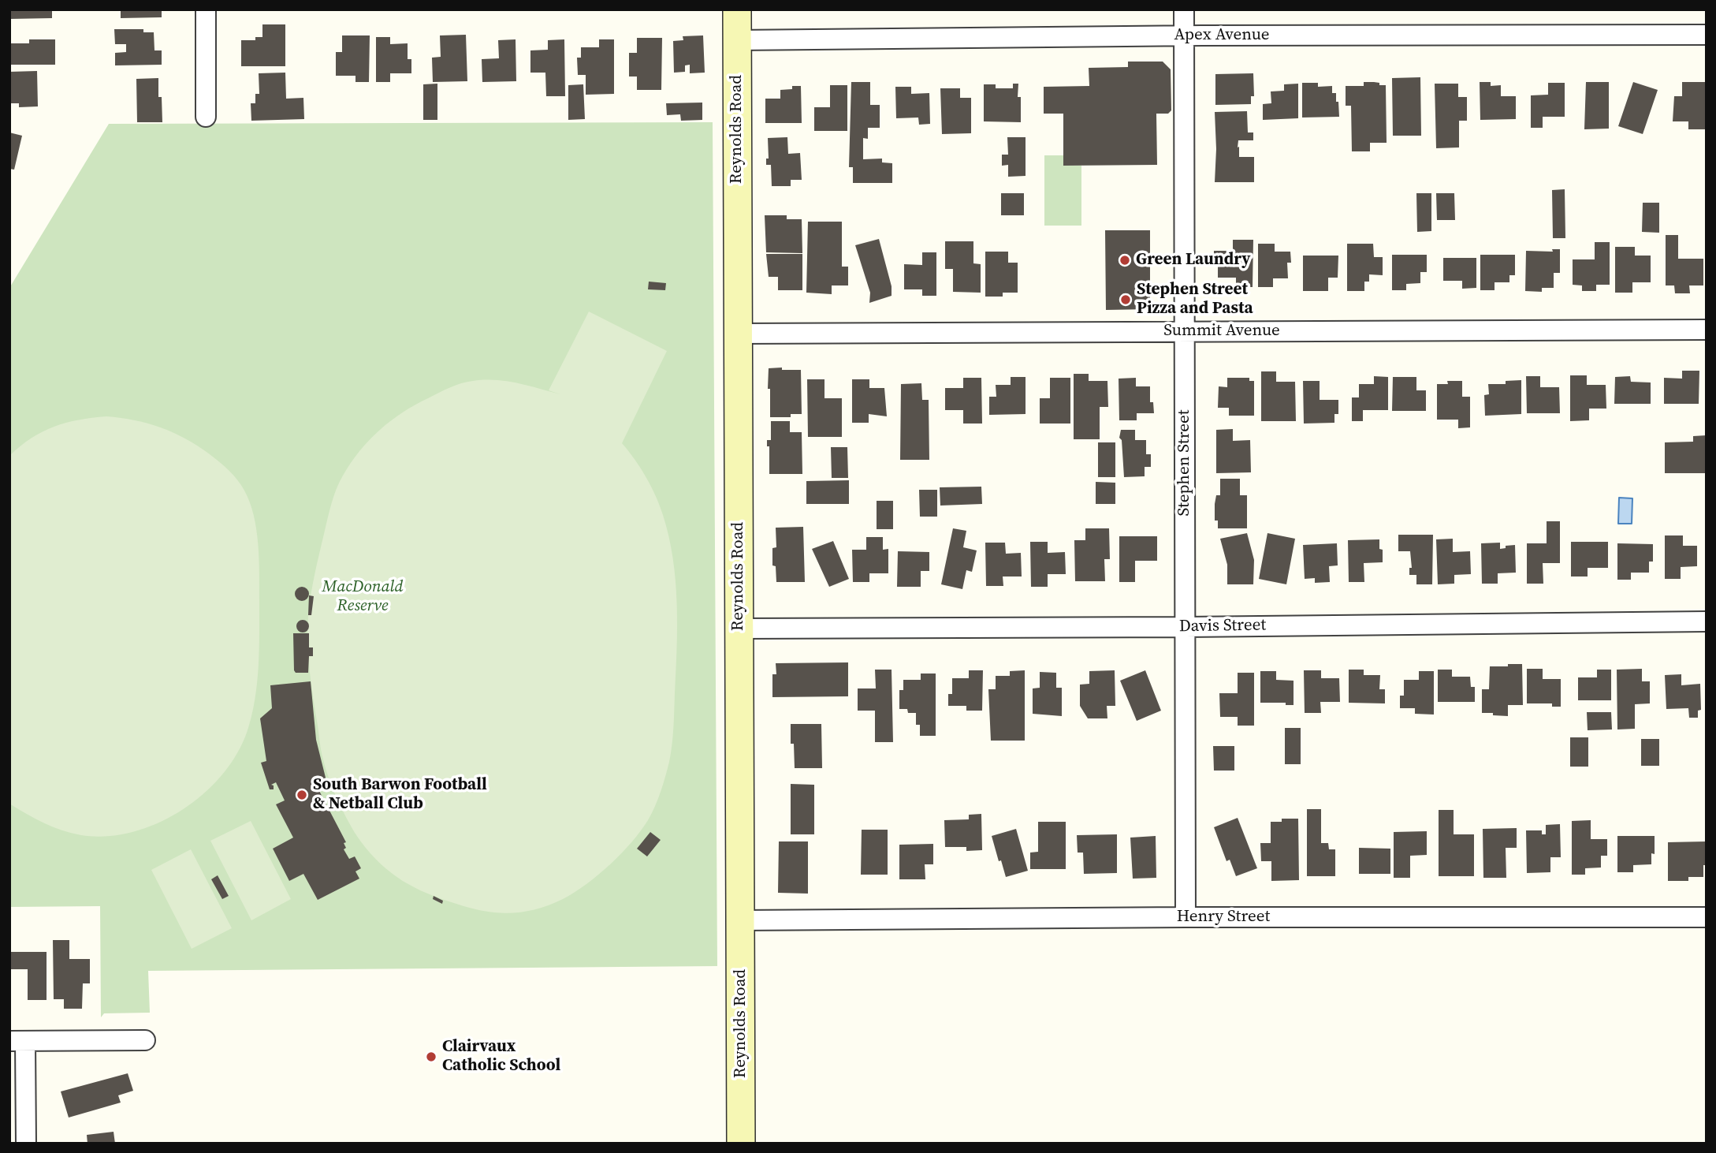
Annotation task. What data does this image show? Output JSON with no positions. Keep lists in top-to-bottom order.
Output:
{
  "streets": {
    "street": [
      "Apex Avenue",
      "Reynolds Road",
      "Summit Avenue",
      "Stephen Street",
      "Davis Street",
      "Henry Street"
    ]
  },
  "crossings": [
    ["Apex Avenue", "Reynolds Road"],
    ["Apex Avenue", "Stephen Street"],
    ["Reynolds Road", "Summit Avenue"],
    ["Reynolds Road", "Davis Street"],
    ["Reynolds Road", "Henry Street"],
    ["Summit Avenue", "Stephen Street"],
    ["Stephen Street", "Davis Street"],
    ["Stephen Street", "Henry Street"]
  ],
  "parks": ["MacDonald Reserve"],
  "places": [
    "Green Laundry",
    "Stephen Street Pizza and Pasta",
    "South Barwon Football & Netball Club",
    "Clairvaux Catholic School"
  ]
}
